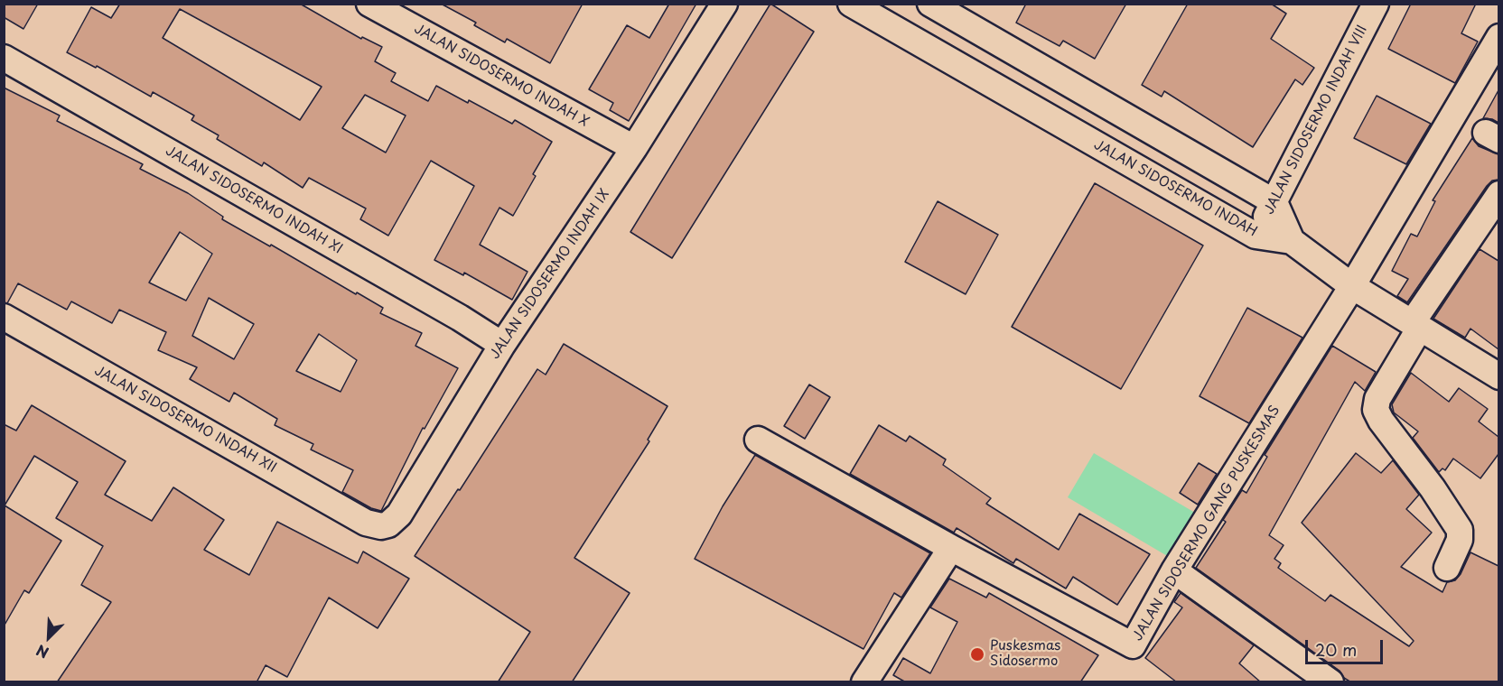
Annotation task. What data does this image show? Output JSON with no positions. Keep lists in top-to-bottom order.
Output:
{
  "streets": {
    "street": [
      "JALAN SIDOSERMO INDAH X",
      "JALAN SIDOSERMO INDAH VIII",
      "JALAN SIDOSERMO INDAH",
      "JALAN SIDOSERMO INDAH XI",
      "JALAN SIDOSERMO INDAH IX",
      "JALAN SIDOSERMO INDAH XII",
      "JALAN SIDOSERMO GANG PUSKESMAS"
    ]
  },
  "crossings": [
    ["JALAN SIDOSERMO INDAH X", "JALAN SIDOSERMO INDAH IX"],
    ["JALAN SIDOSERMO INDAH VIII", "JALAN SIDOSERMO INDAH"],
    ["JALAN SIDOSERMO INDAH XI", "JALAN SIDOSERMO INDAH IX"],
    ["JALAN SIDOSERMO INDAH IX", "JALAN SIDOSERMO INDAH XII"]
  ],
  "places": ["Puskesmas Sidosermo"],
  "scale_bar": "20 m",
  "north": "bottom left"
}
